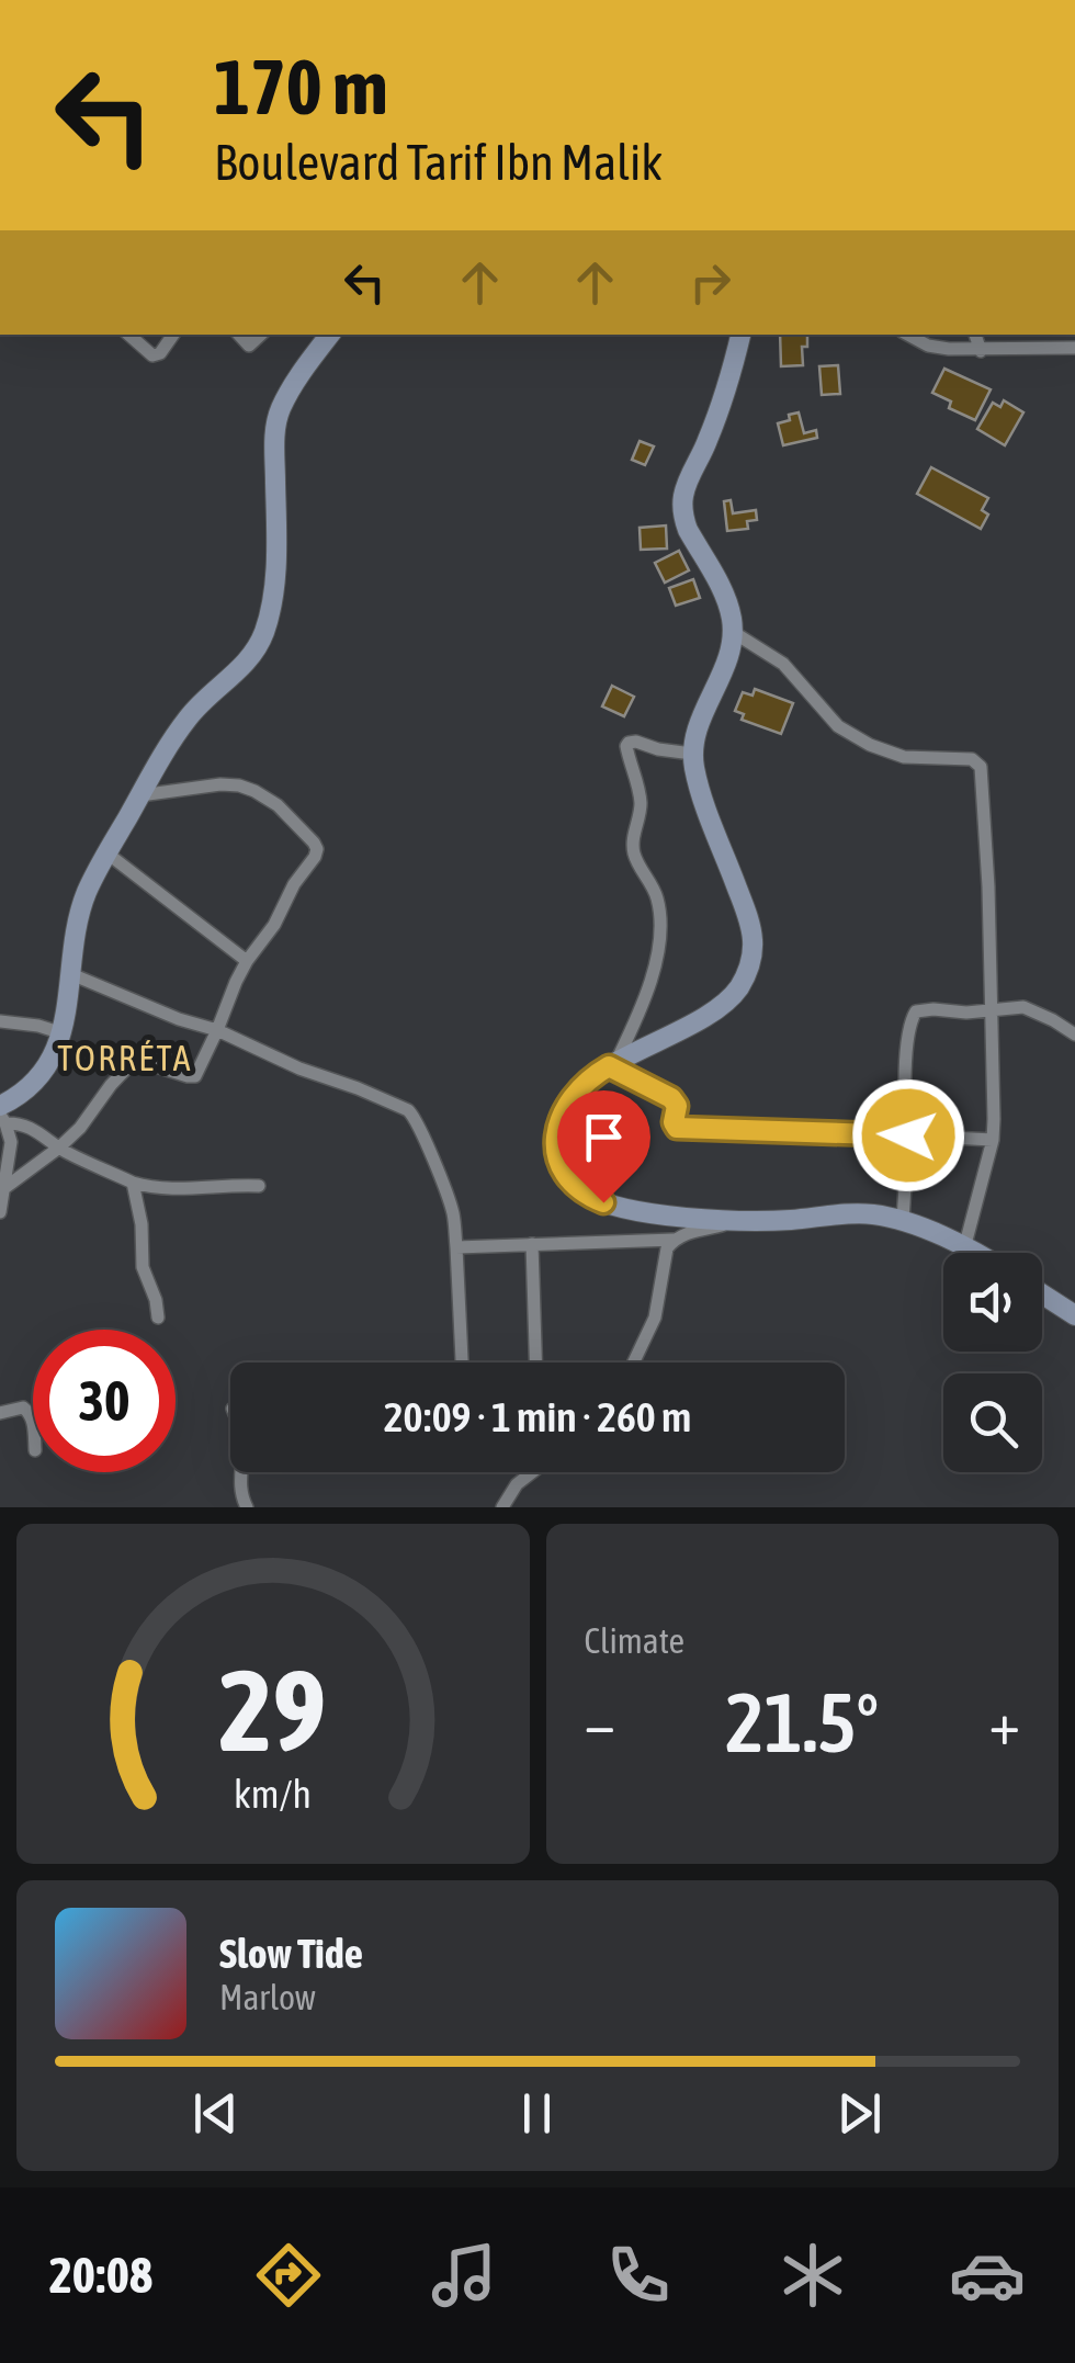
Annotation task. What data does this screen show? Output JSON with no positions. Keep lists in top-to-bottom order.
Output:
{
  "districts": ["TORRÉTA"],
  "page": {
    "turn": ["170 m", "Boulevard Tarif Ibn Malik"],
    "limit": "30",
    "trip": "20:09 · 1 min · 260 m",
    "tile": "Climate",
    "heat": ["−", "21.5°", "+"],
    "song": ["Slow Tide", "Marlow"],
    "tabs": "20:08",
    "gauge": ["29", "km/h"]
  }
}
